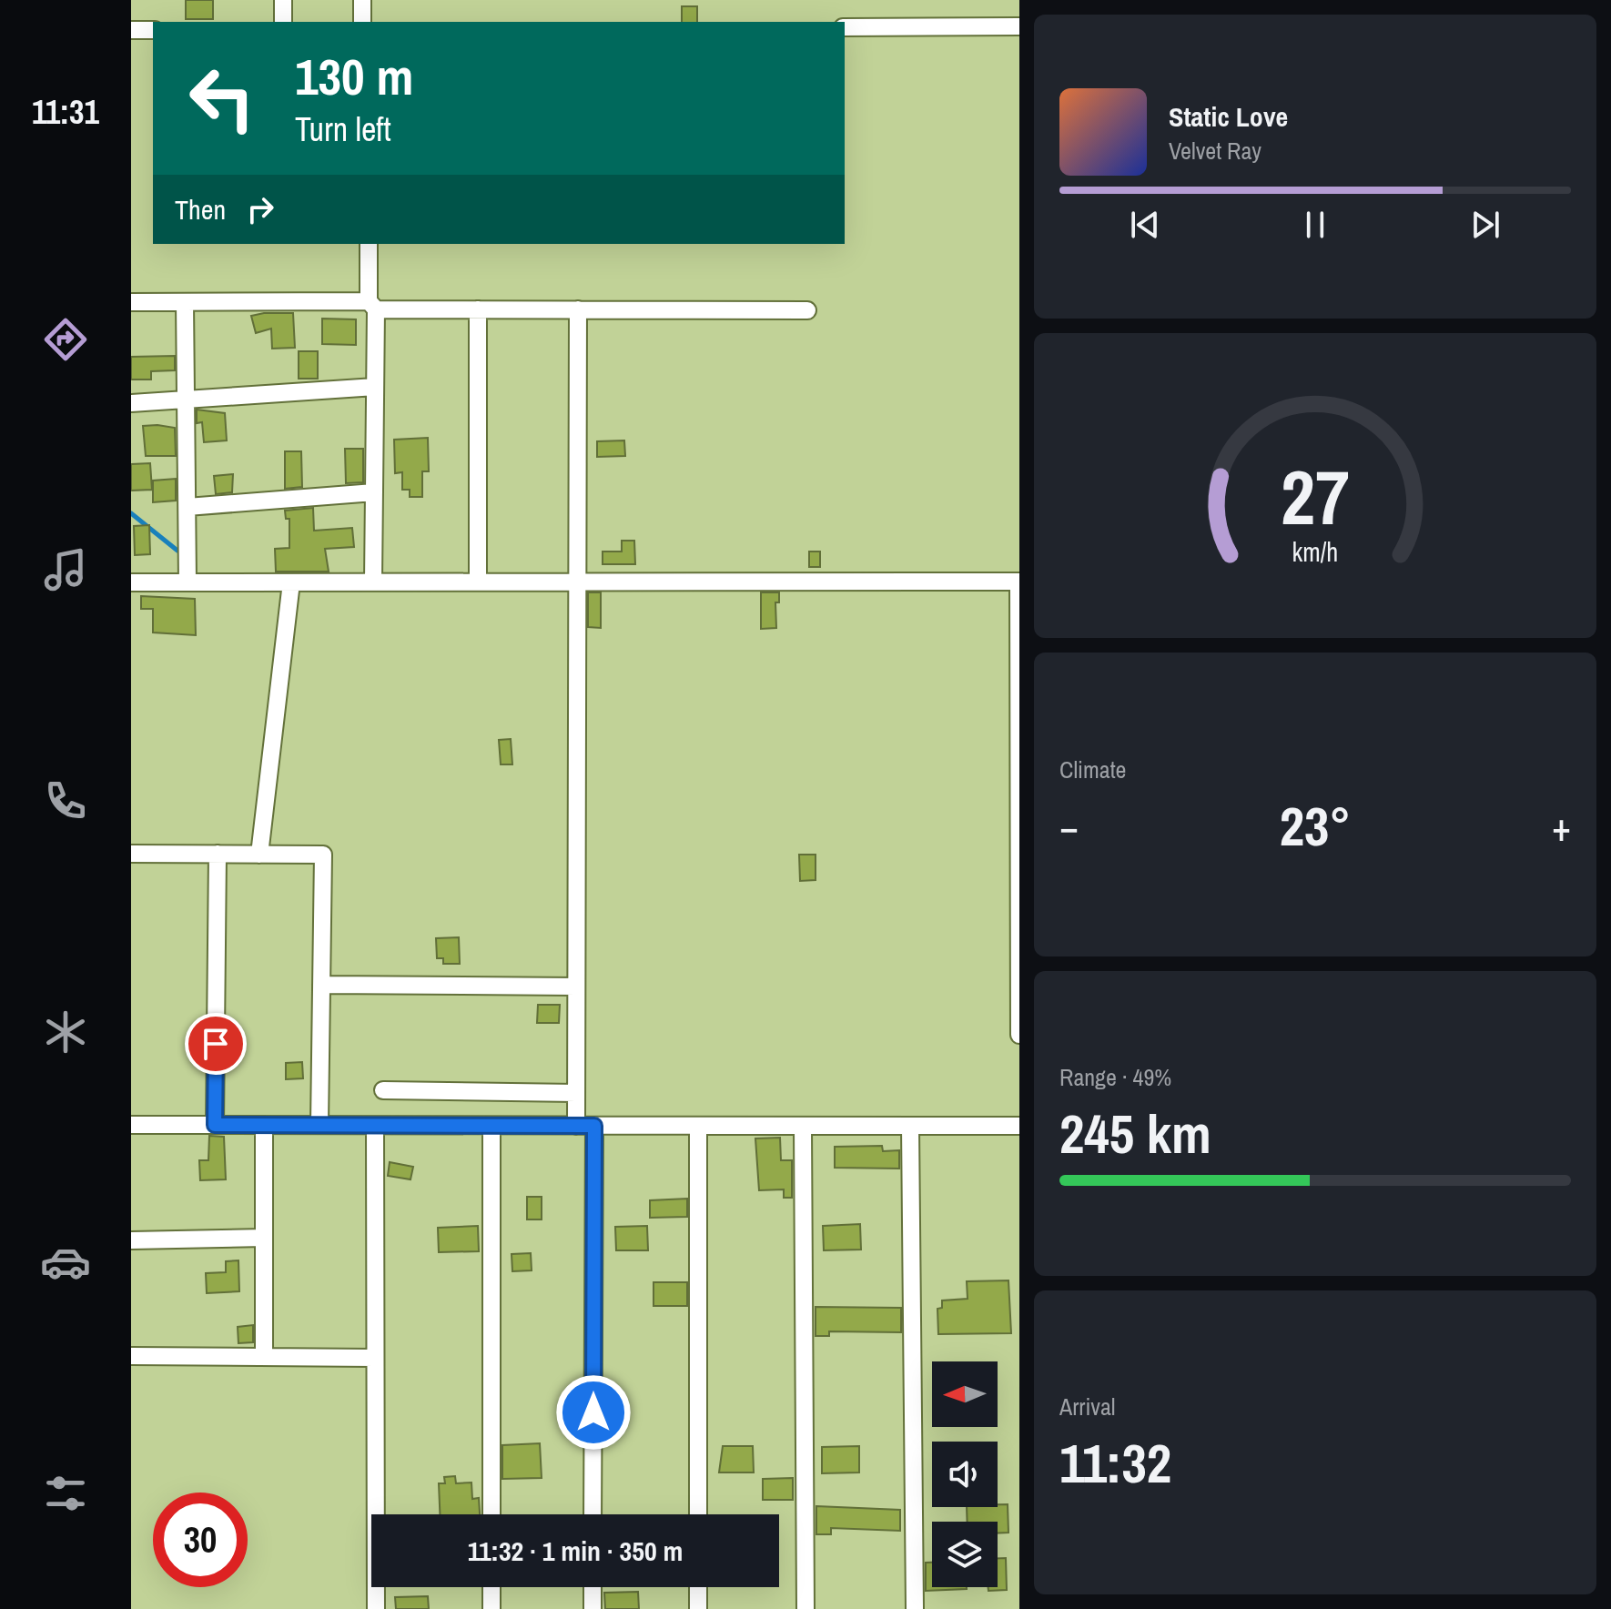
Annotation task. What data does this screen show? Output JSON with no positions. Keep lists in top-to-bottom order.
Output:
{
  "north": "left",
  "page": {
    "tabs": "11:31",
    "turn": ["130 m", "Turn left"],
    "song": ["Static Love", "Velvet Ray"],
    "then": "Then",
    "tile": [
      "Climate",
      ["Range · 49%", "245 km"],
      ["Arrival", "11:32"]
    ],
    "heat": ["−", "23°", "+"],
    "limit": "30",
    "trip": "11:32 · 1 min · 350 m",
    "gauge": ["27", "km/h"]
  }
}
